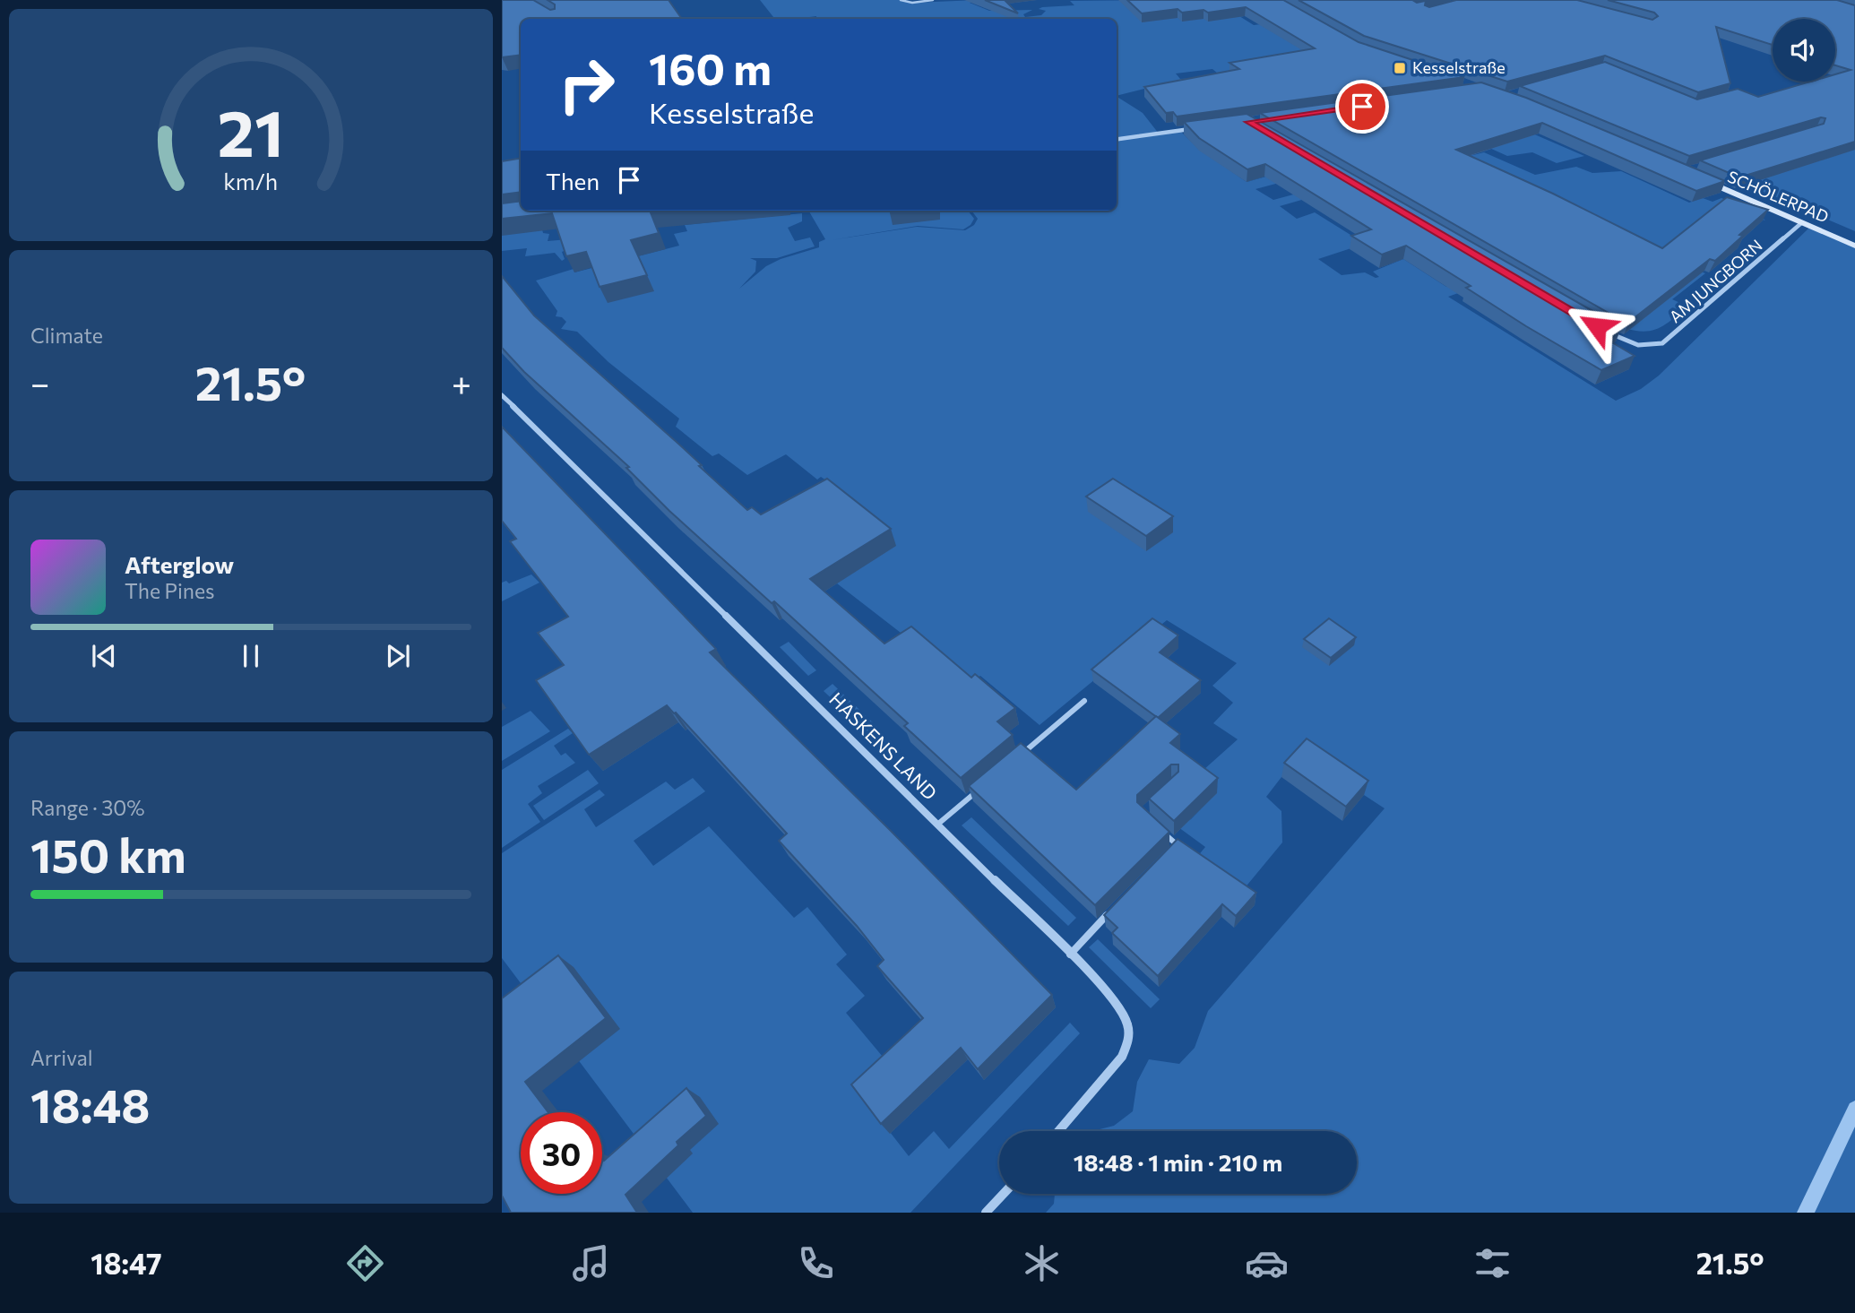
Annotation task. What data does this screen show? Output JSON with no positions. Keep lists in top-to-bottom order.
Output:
{
  "streets": {
    "street": ["SCHÖLERPAD", "AM JUNGBORN", "HASKENS LAND"]
  },
  "crossings": [
    ["SCHÖLERPAD", "AM JUNGBORN"]
  ],
  "places": {
    "transit": ["Kesselstraße"]
  },
  "page": {
    "turn": ["160 m", "Kesselstraße"],
    "then": "Then",
    "tile": [
      "Climate",
      ["Range · 30%", "150 km"],
      ["Arrival", "18:48"]
    ],
    "heat": ["−", "21.5°", "+"],
    "song": ["Afterglow", "The Pines"],
    "limit": "30",
    "trip": "18:48 · 1 min · 210 m",
    "tabs": ["18:47", "21.5°"],
    "gauge": ["21", "km/h"]
  }
}
